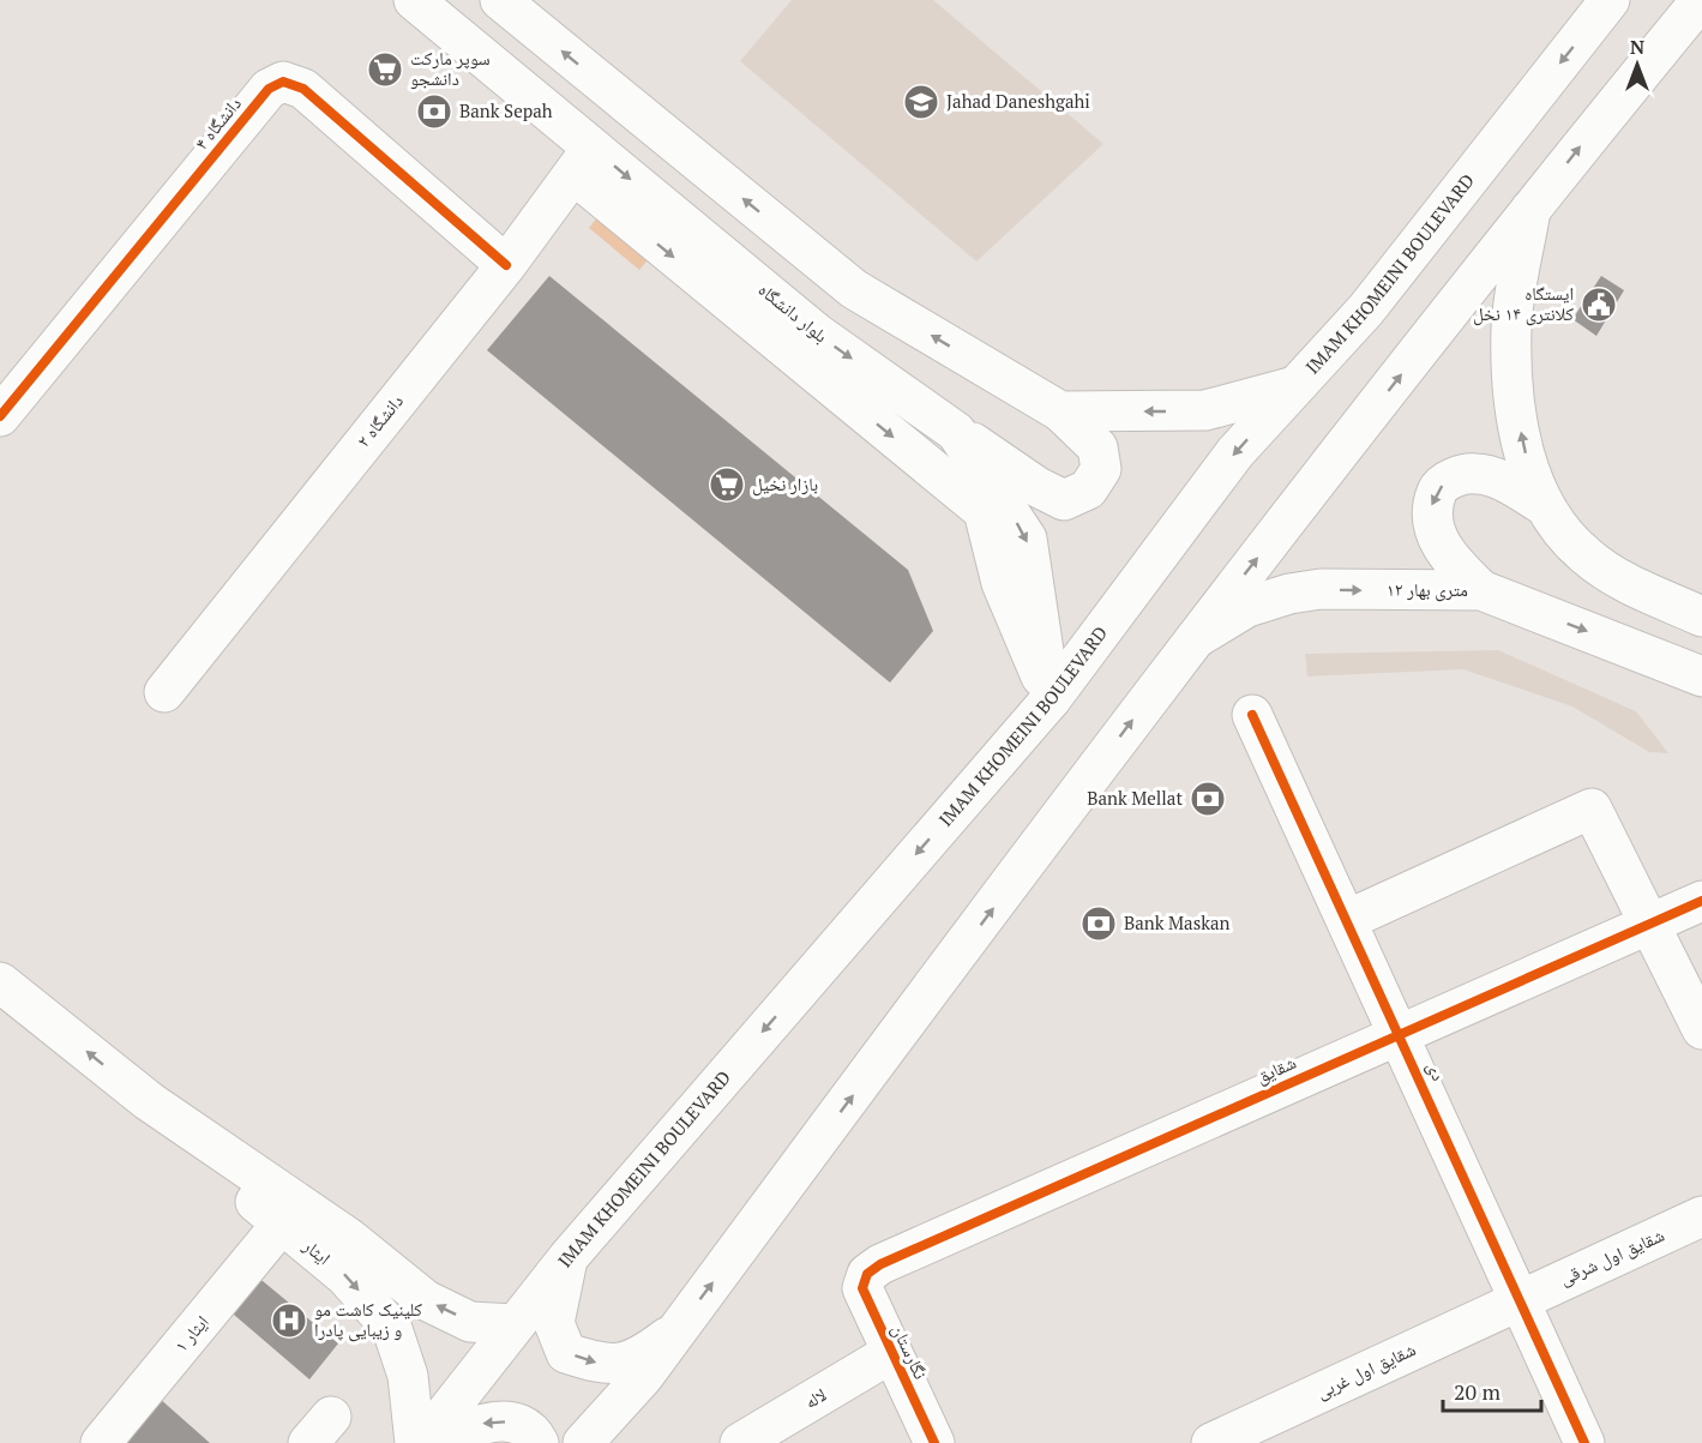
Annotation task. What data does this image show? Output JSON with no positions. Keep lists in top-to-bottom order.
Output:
{
  "streets": {
    "street": [
      "دانشگاه ۴",
      "IMAM KHOMEINI BOULEVARD",
      "بلوار دانشگاه",
      "دانشگاه ۲",
      "۱۲ متری بهار",
      "شقایق",
      "دی",
      "ایثار",
      "شقایق اول شرقی",
      "ایثار ۱",
      "نگارستان",
      "شقایق اول غربی",
      "لاله"
    ]
  },
  "crossings": [
    ["دانشگاه ۴", "دانشگاه ۲"],
    ["IMAM KHOMEINI BOULEVARD", "بلوار دانشگاه"],
    ["IMAM KHOMEINI BOULEVARD", "ایثار"],
    ["بلوار دانشگاه", "دانشگاه ۲"],
    ["شقایق", "دی"],
    ["شقایق", "نگارستان"],
    ["دی", "شقایق اول شرقی"],
    ["دی", "شقایق اول غربی"],
    ["ایثار", "ایثار ۱"],
    ["شقایق اول شرقی", "شقایق اول غربی"],
    ["نگارستان", "لاله"]
  ],
  "places": {
    "supermarket": ["سوپر مارکت دانشجو", "بازار نخیل"],
    "school or university": ["Jahad Daneshgahi"],
    "bank": ["Bank Sepah", "Bank Mellat", "Bank Maskan"],
    "public building": ["ایستگاه کلانتری ۱۴ نخل"],
    "hospital": ["کلینیک کاشت مو و زیبایی پادرا"]
  },
  "scale_bar": "20 m",
  "north": "top"
}
